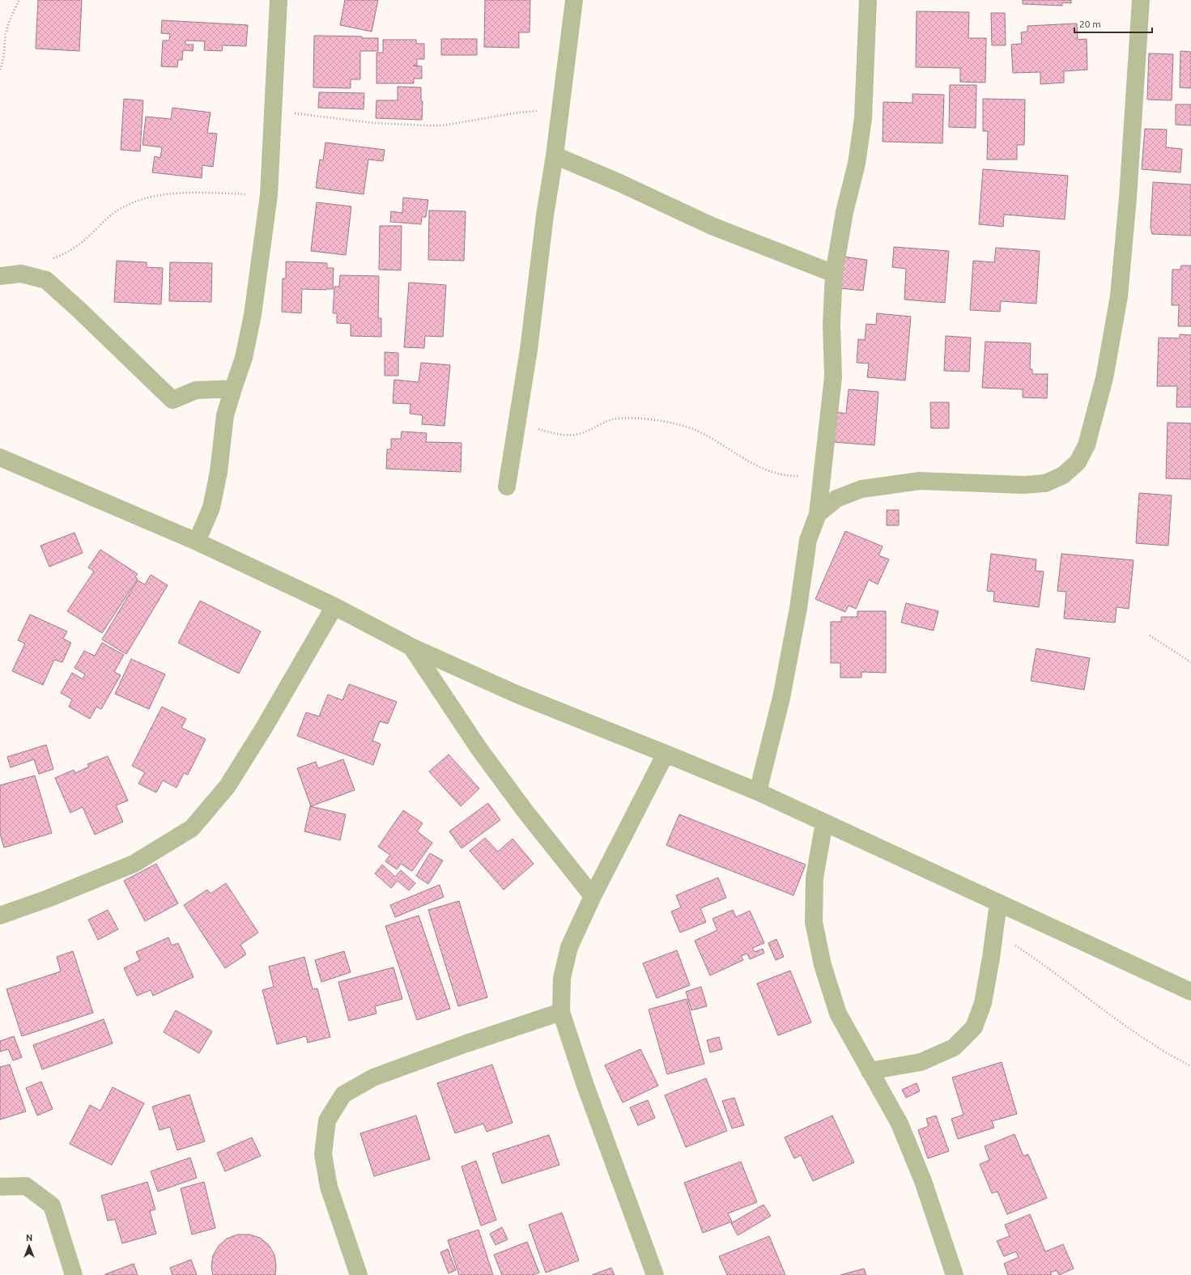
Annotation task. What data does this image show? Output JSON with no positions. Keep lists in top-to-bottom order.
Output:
{
  "scale_bar": "20 m",
  "north": "top"
}
